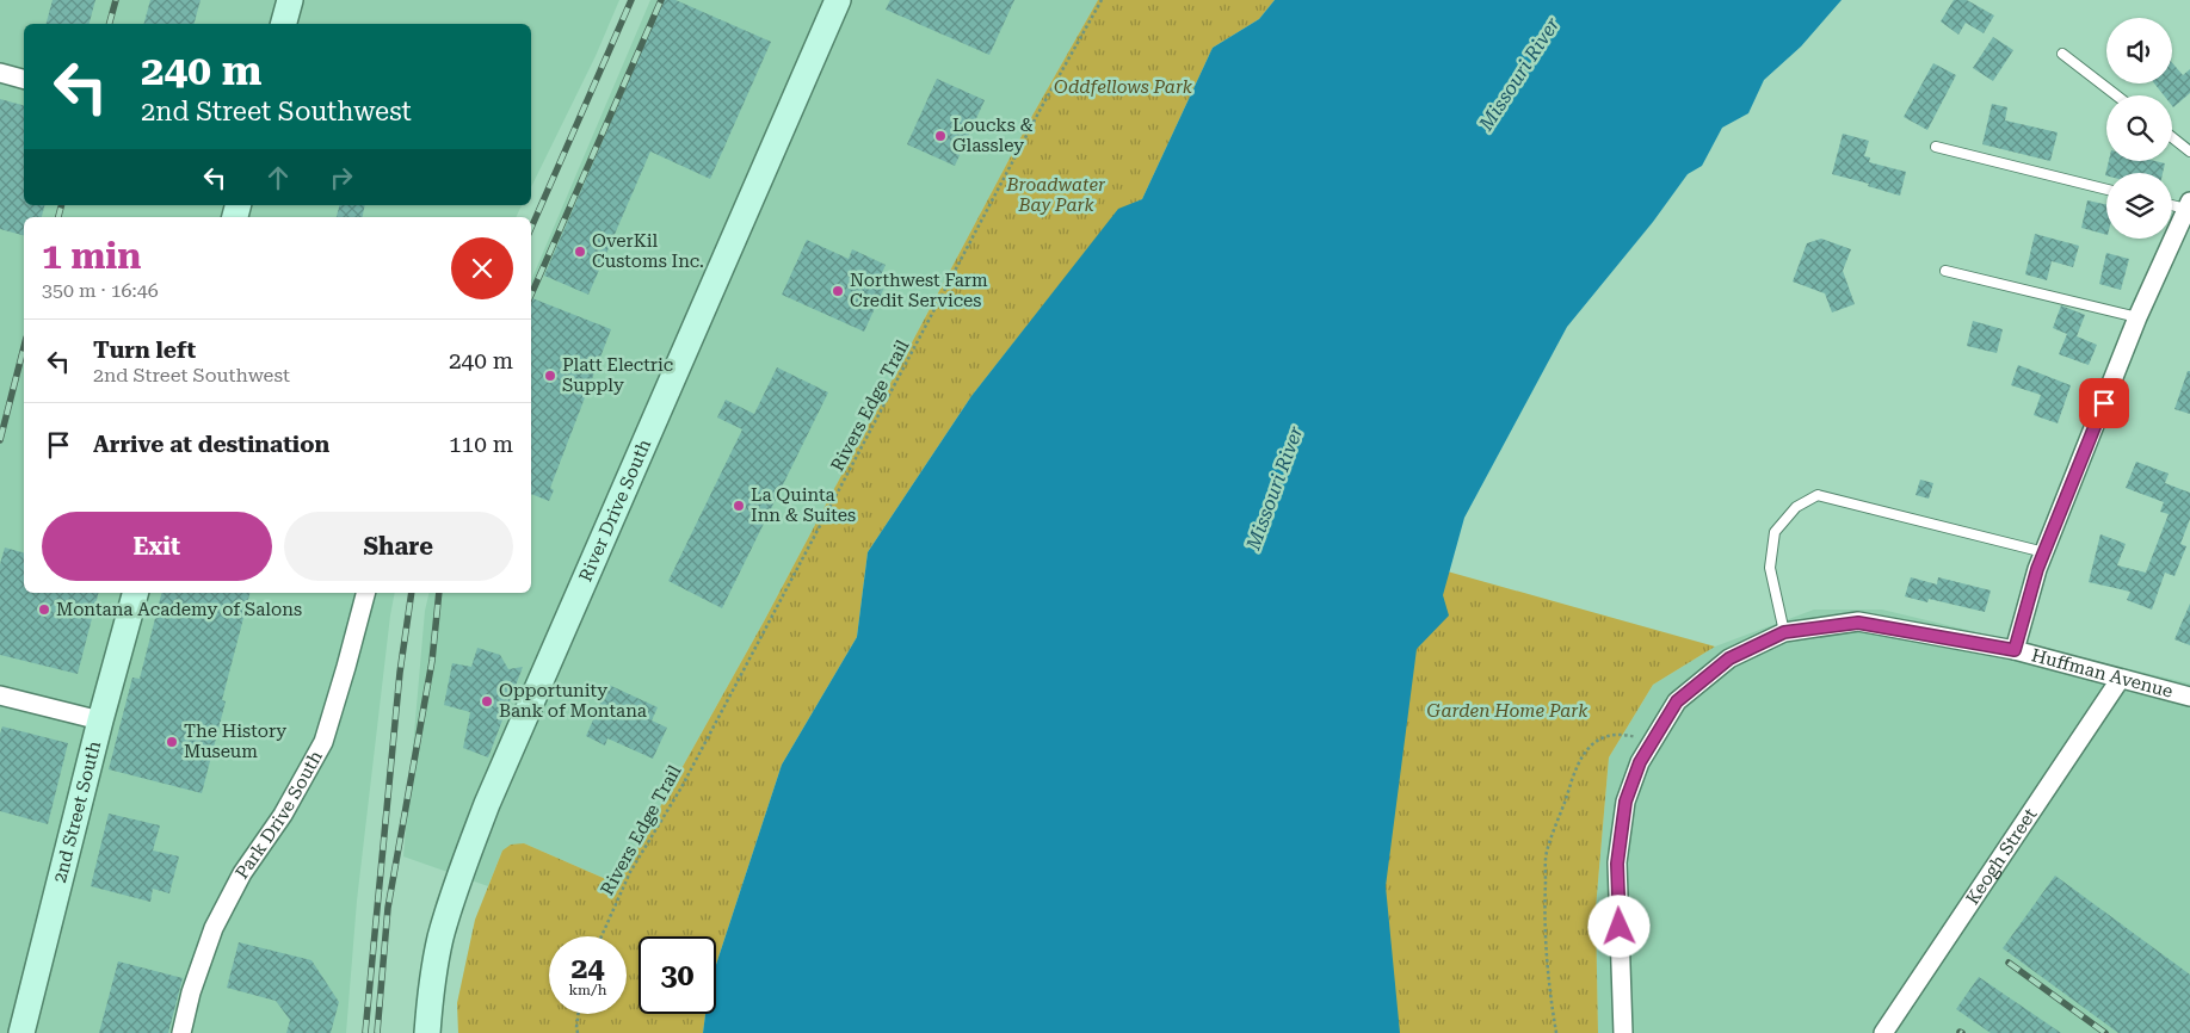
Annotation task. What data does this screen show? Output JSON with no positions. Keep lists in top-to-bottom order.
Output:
{
  "streets": {
    "main road": ["River Drive South", "2nd Street South"],
    "street": ["Huffman Avenue", "Park Drive South", "Keogh Street"],
    "path": ["Rivers Edge Trail"]
  },
  "crossings": [
    ["Huffman Avenue", "Keogh Street"]
  ],
  "water": ["Missouri River"],
  "parks": ["Oddfellows Park", "Broadwater Bay Park", "Garden Home Park"],
  "places": [
    "Loucks & Glassley",
    "OverKil Customs Inc.",
    "Northwest Farm Credit Services",
    "Platt Electric Supply",
    "La Quinta Inn & Suites",
    "Montana Academy of Salons",
    "Opportunity Bank of Montana",
    "The History Museum"
  ],
  "page": {
    "turn": ["240 m", "2nd Street Southwest"],
    "heading": ["1 min", "350 m · 16:46"],
    "list": [
      {
        "name": "Turn left",
        "note": "2nd Street Southwest",
        "value": "240 m"
      },
      {
        "name": "Arrive at destination",
        "value": "110 m"
      }
    ],
    "buttons": ["Exit", "Share"],
    "speed": "24 km/h",
    "limit": "30"
  }
}
